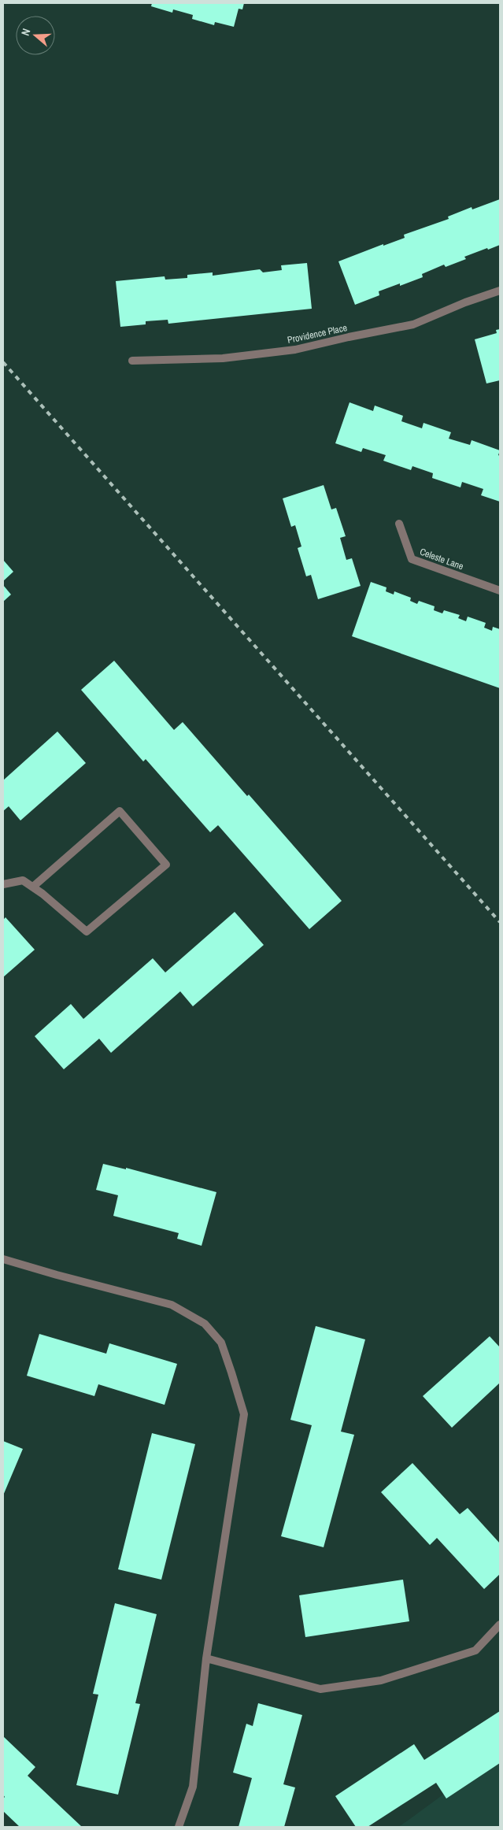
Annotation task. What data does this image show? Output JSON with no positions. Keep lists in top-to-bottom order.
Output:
{
  "streets": {
    "street": ["Providence Place", "Celeste Lane"]
  },
  "north": "left"
}
